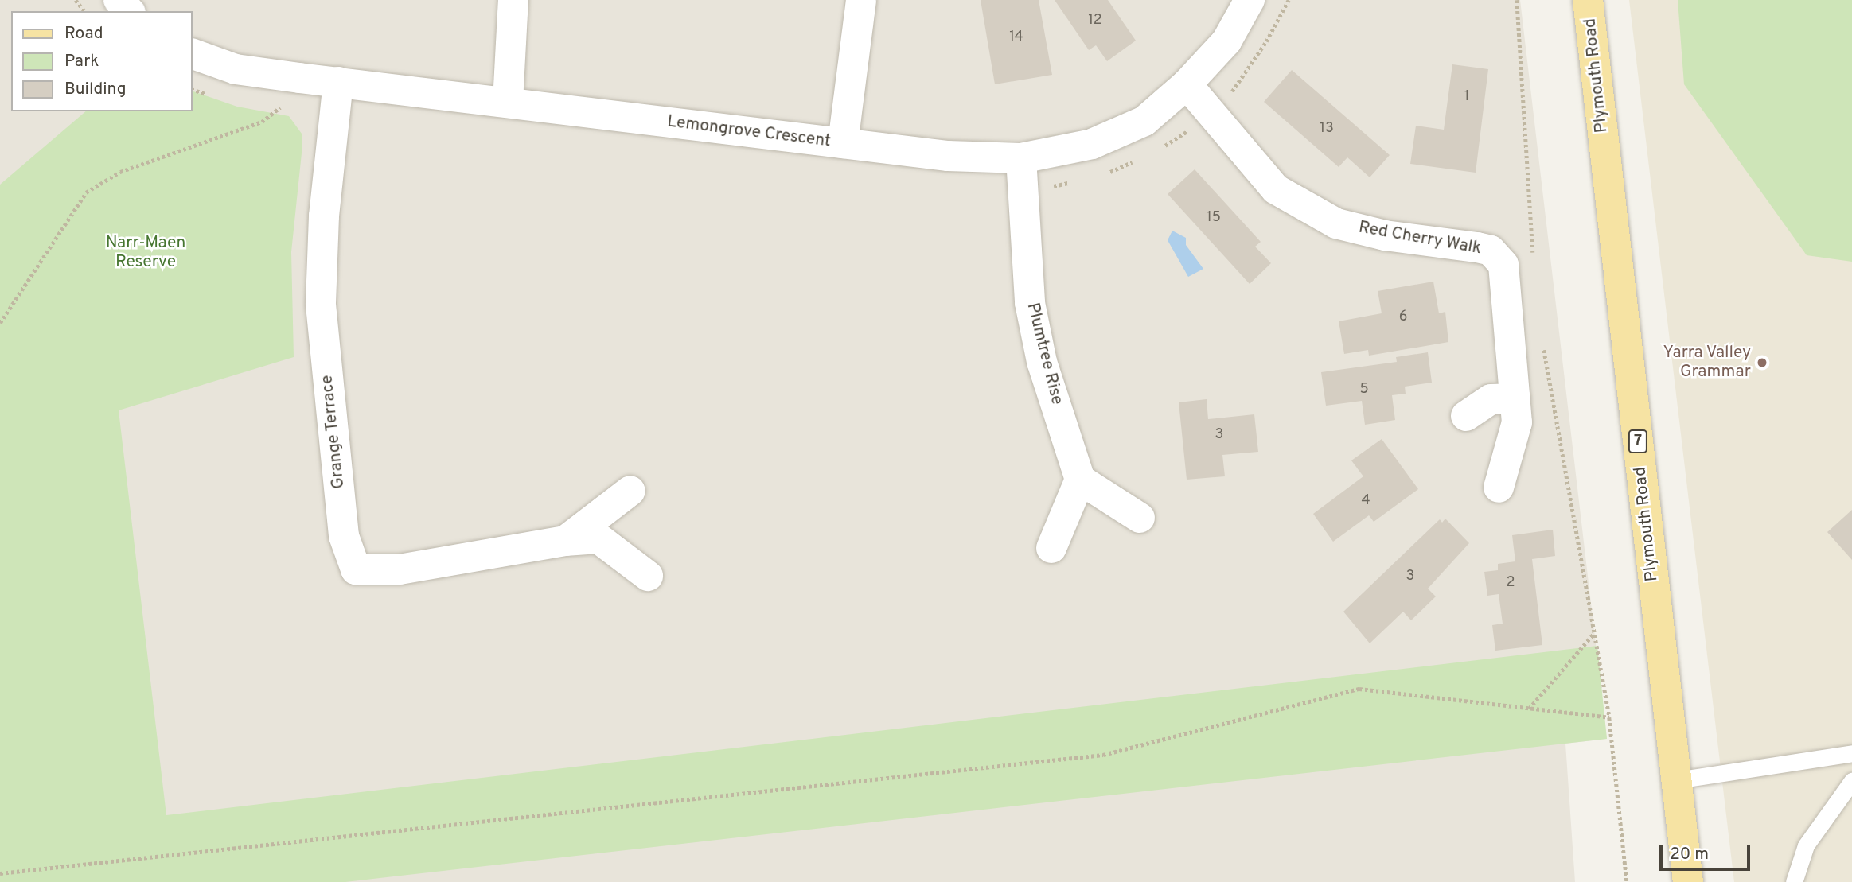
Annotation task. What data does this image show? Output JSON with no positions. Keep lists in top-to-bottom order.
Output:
{
  "streets": {
    "main road": ["Plymouth Road", "7"],
    "street": [
      "Lemongrove Crescent",
      "Red Cherry Walk",
      "Plumtree Rise",
      "Grange Terrace"
    ]
  },
  "crossings": [
    ["Lemongrove Crescent", "Red Cherry Walk"],
    ["Lemongrove Crescent", "Plumtree Rise"],
    ["Lemongrove Crescent", "Grange Terrace"]
  ],
  "parks": ["Narr-Maen Reserve"],
  "places": ["Yarra Valley Grammar"],
  "house_numbers": [
    "12",
    "14",
    "1",
    "13",
    "15",
    "6",
    "5",
    "3",
    "4",
    "3",
    "2"
  ],
  "legend": ["Road", "Park", "Building"],
  "scale_bar": "20 m"
}
